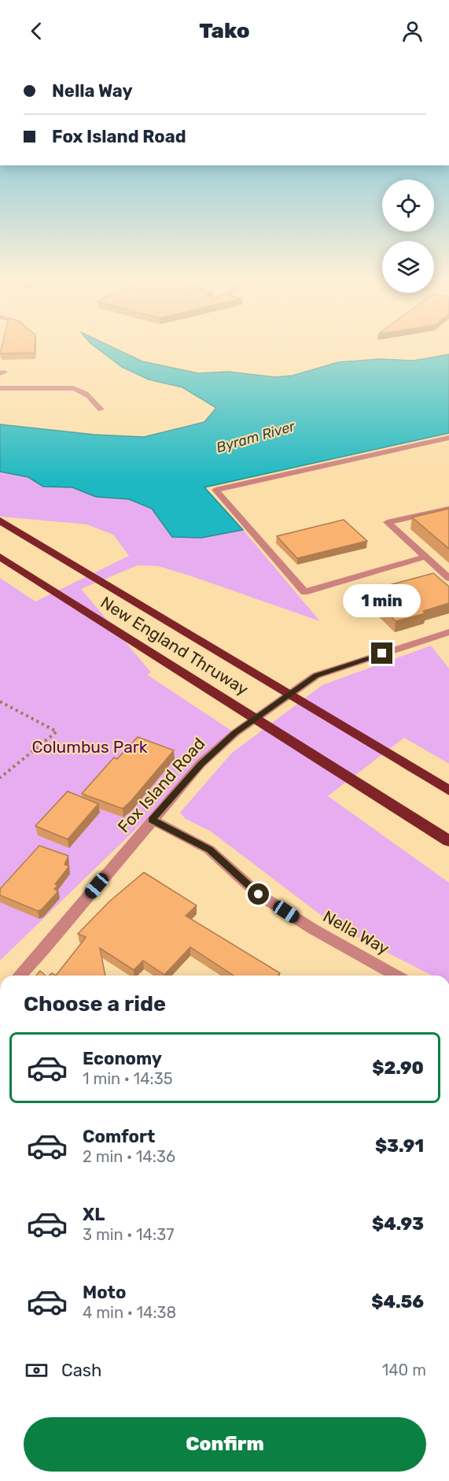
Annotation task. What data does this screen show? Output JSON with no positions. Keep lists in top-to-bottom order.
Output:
{
  "streets": {
    "highway": ["New England Thruway"],
    "street": ["Fox Island Road", "Nella Way"]
  },
  "crossings": [
    ["Fox Island Road", "Nella Way"]
  ],
  "water": ["Byram River"],
  "parks": ["Columbus Park"],
  "page": {
    "header": "Tako",
    "banner": ["Nella Way", "Fox Island Road"],
    "bubble": "1 min",
    "heading": "Choose a ride",
    "list": [
      {
        "name": "Economy",
        "note": "1 min · 14:35",
        "value": "$2.90"
      },
      {
        "name": "Comfort",
        "note": "2 min · 14:36",
        "value": "$3.91"
      },
      {
        "name": "XL",
        "note": "3 min · 14:37",
        "value": "$4.93"
      },
      {
        "name": "Moto",
        "note": "4 min · 14:38",
        "value": "$4.56"
      }
    ],
    "pay": ["Cash", "140 m"],
    "buttons": "Confirm"
  }
}
